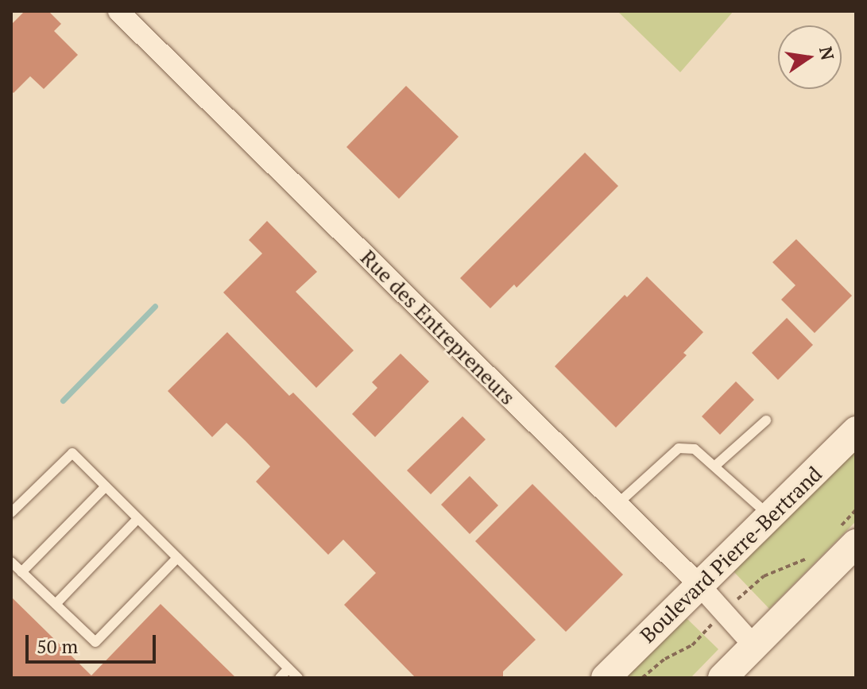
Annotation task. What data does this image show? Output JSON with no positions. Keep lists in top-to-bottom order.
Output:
{
  "streets": {
    "main road": ["Boulevard Pierre-Bertrand"],
    "street": ["Rue des Entrepreneurs"]
  },
  "crossings": [
    ["Rue des Entrepreneurs", "Boulevard Pierre-Bertrand"]
  ],
  "scale_bar": "50 m",
  "north": "right"
}
